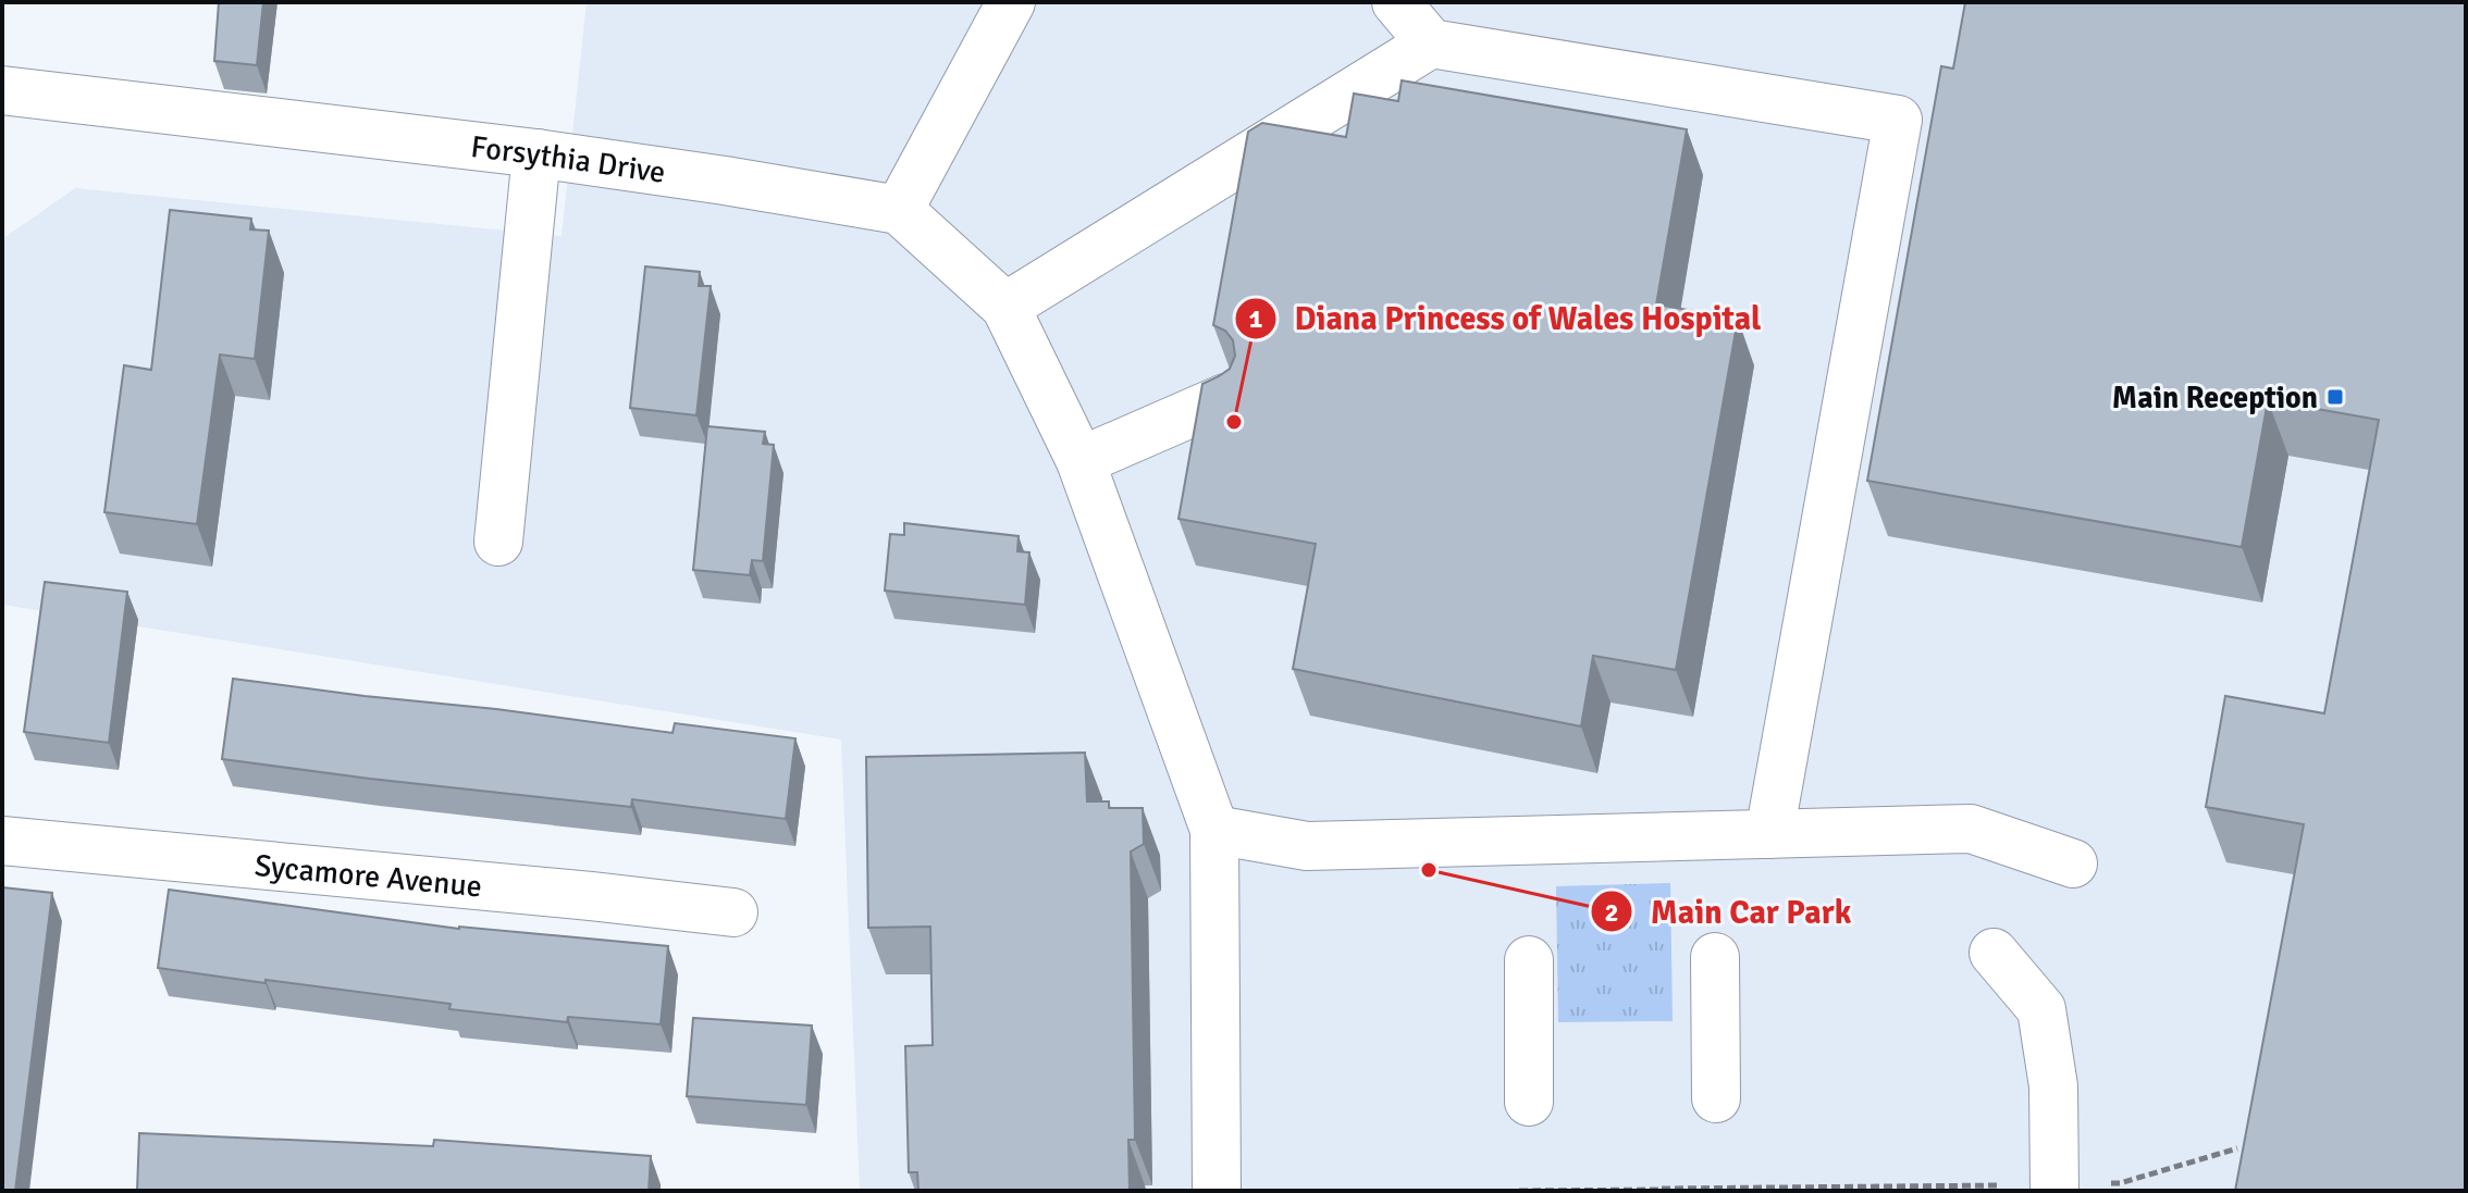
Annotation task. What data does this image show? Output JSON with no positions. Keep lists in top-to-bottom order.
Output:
{
  "streets": {
    "street": ["Forsythia Drive", "Sycamore Avenue"]
  },
  "places": {
    "transit": ["Main Reception"],
    "other": ["Diana Princess of Wales Hospital", "Main Car Park"]
  }
}
